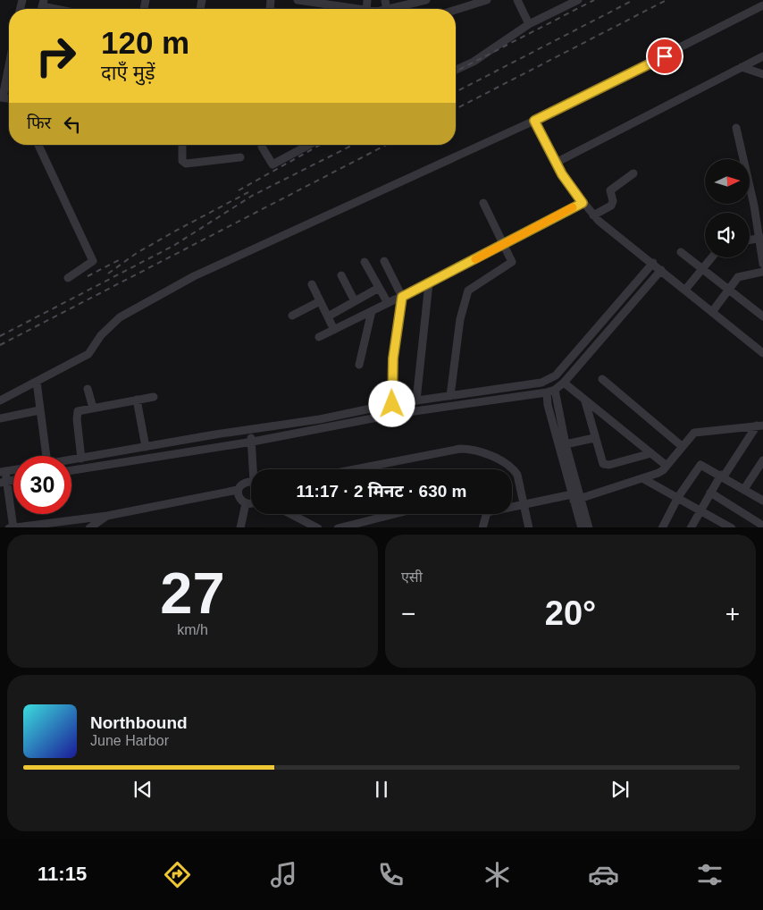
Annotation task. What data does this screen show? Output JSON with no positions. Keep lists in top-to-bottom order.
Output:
{
  "north": "right",
  "page": {
    "turn": ["120 m", "दाएँ मुड़ें"],
    "then": "फिर",
    "limit": "30",
    "trip": "11:17 · 2 मिनट · 630 m",
    "tile": [
      ["27", "km/h"],
      "एसी"
    ],
    "heat": ["−", "20°", "+"],
    "song": ["Northbound", "June Harbor"],
    "tabs": "11:15"
  }
}
